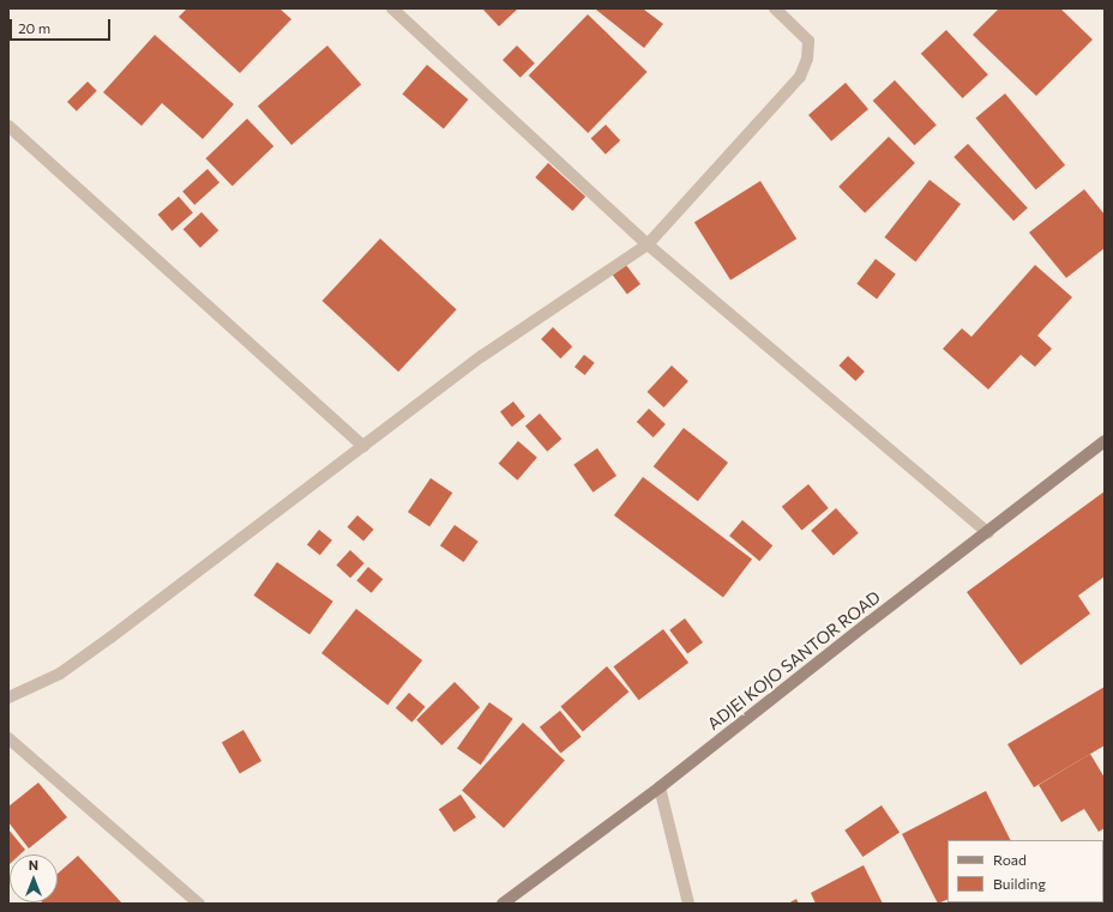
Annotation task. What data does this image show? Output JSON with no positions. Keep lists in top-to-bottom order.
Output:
{
  "streets": {
    "street": ["ADJEI KOJO SANTOR ROAD"]
  },
  "legend": ["Road", "Building"],
  "scale_bar": "20 m",
  "north": "top"
}
